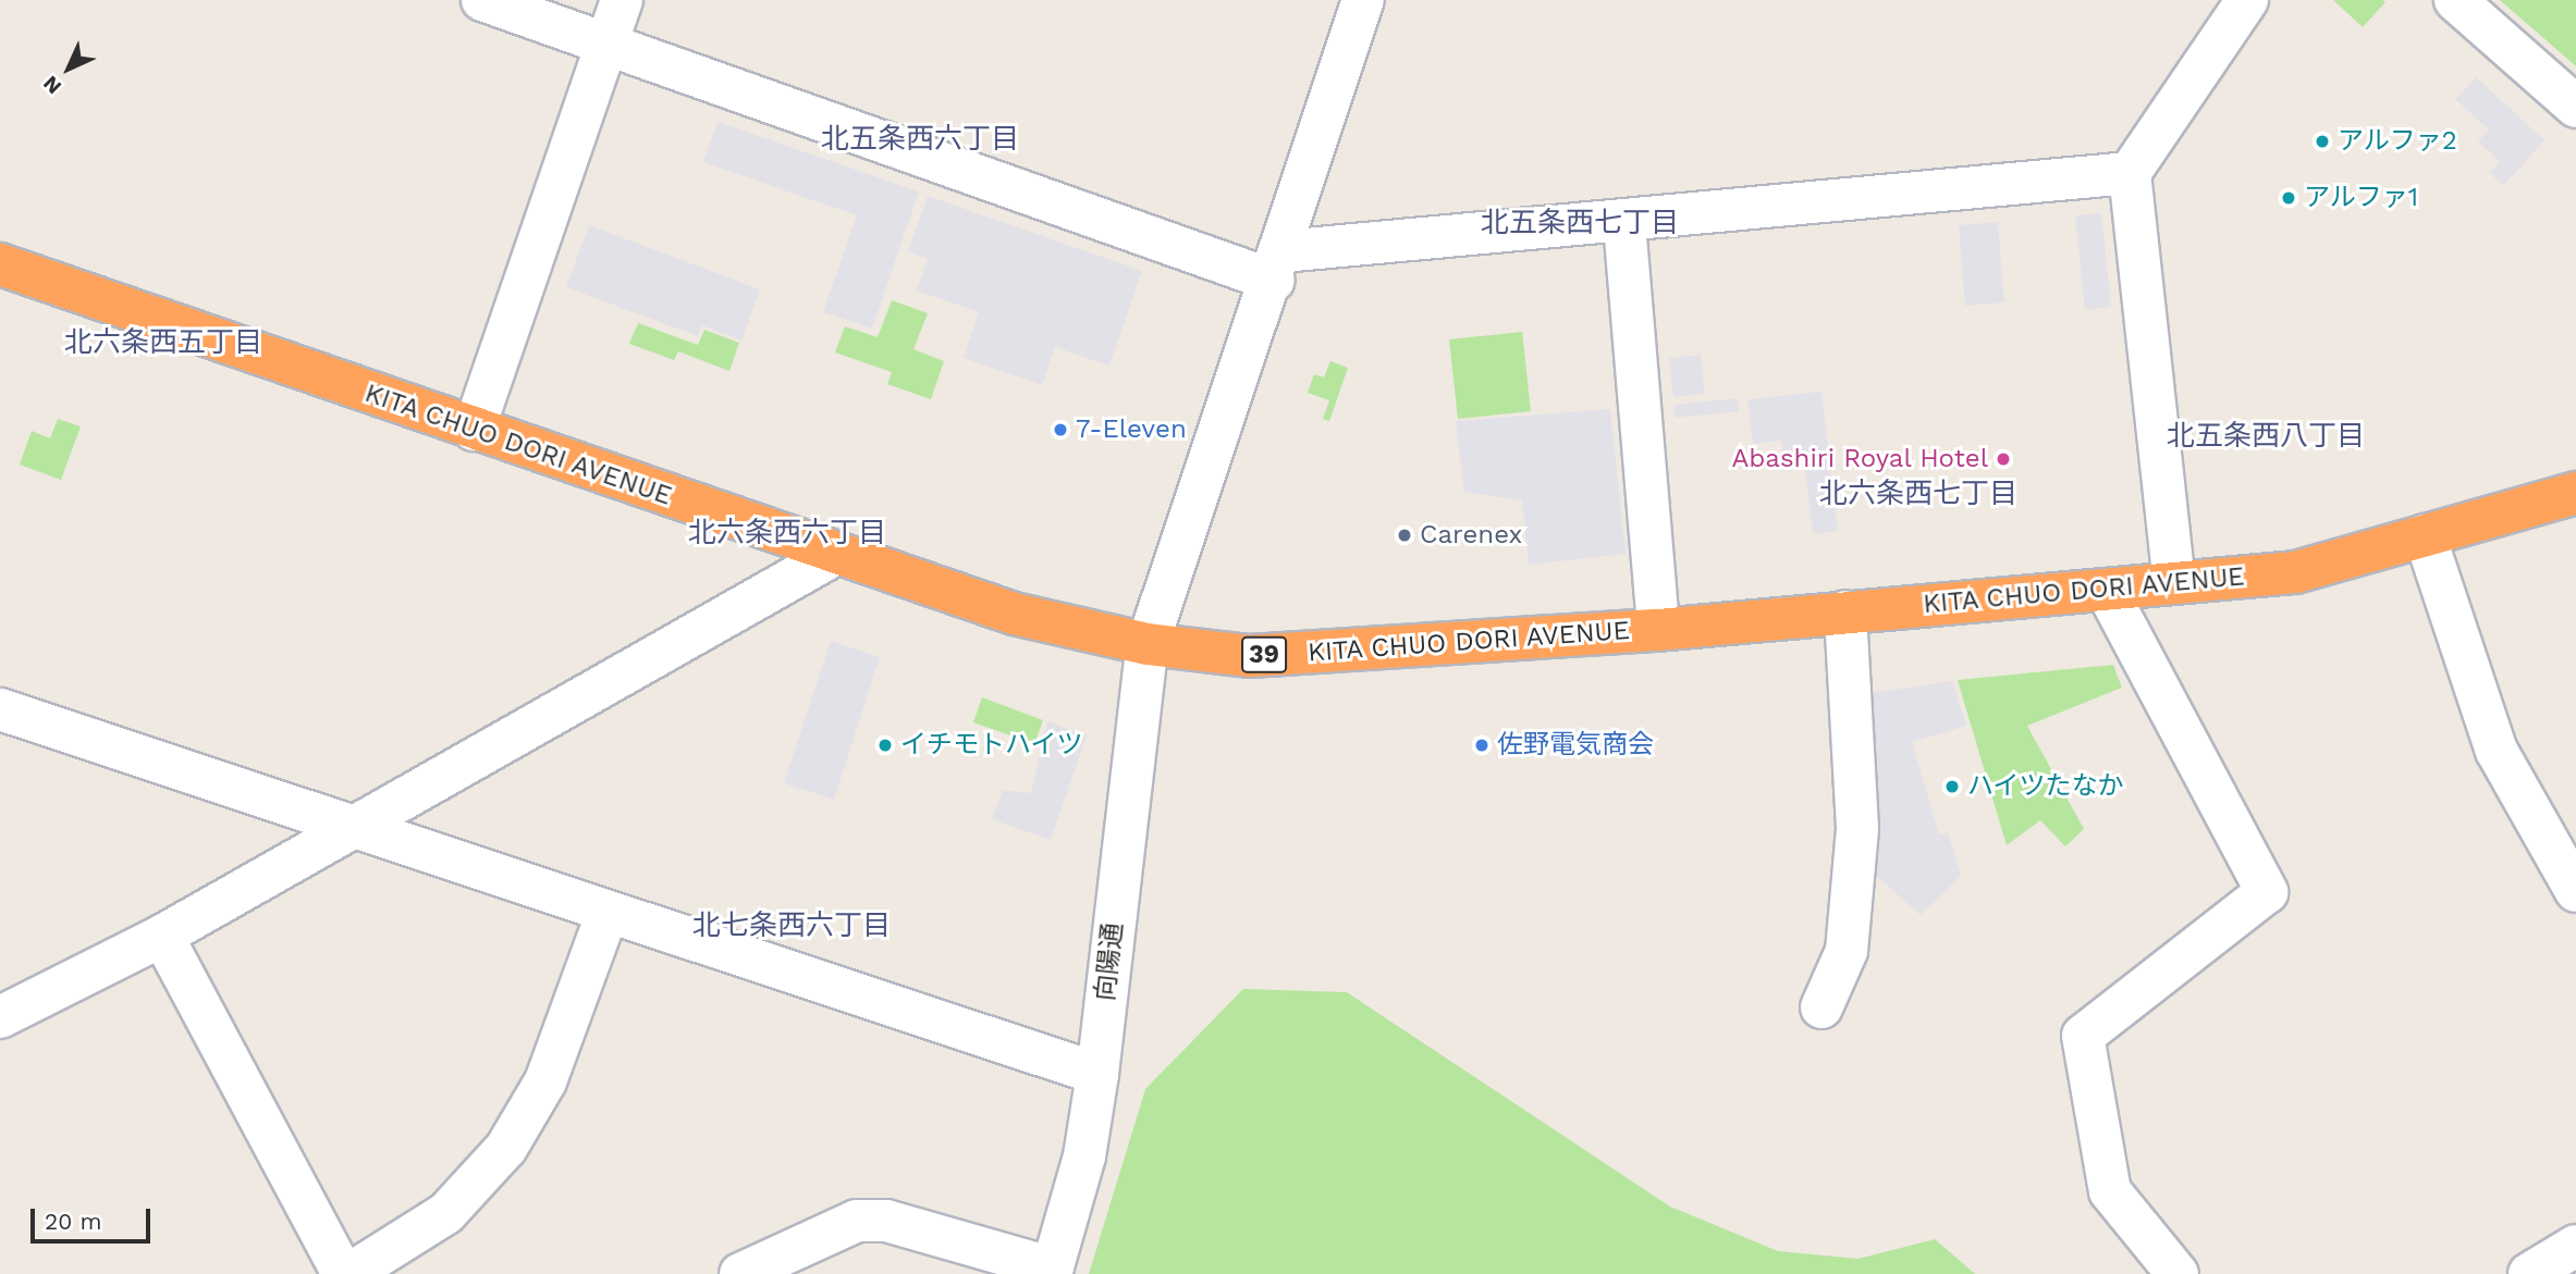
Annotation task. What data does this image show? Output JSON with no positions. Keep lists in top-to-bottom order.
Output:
{
  "streets": {
    "highway": ["KITA CHUO DORI AVENUE", "39"],
    "street": ["向陽通"]
  },
  "crossings": [
    ["KITA CHUO DORI AVENUE", "向陽通"]
  ],
  "districts": [
    "北五条西六丁目",
    "北五条西七丁目",
    "北六条西五丁目",
    "北五条西八丁目",
    "北六条西七丁目",
    "北六条西六丁目",
    "北七条西六丁目"
  ],
  "places": [
    "アルファ2",
    "アルファ1",
    "7-Eleven",
    "Abashiri Royal Hotel",
    "Carenex",
    "イチモトハイツ",
    "佐野電気商会",
    "ハイツたなか"
  ],
  "scale_bar": "20 m",
  "north": "bottom left"
}
